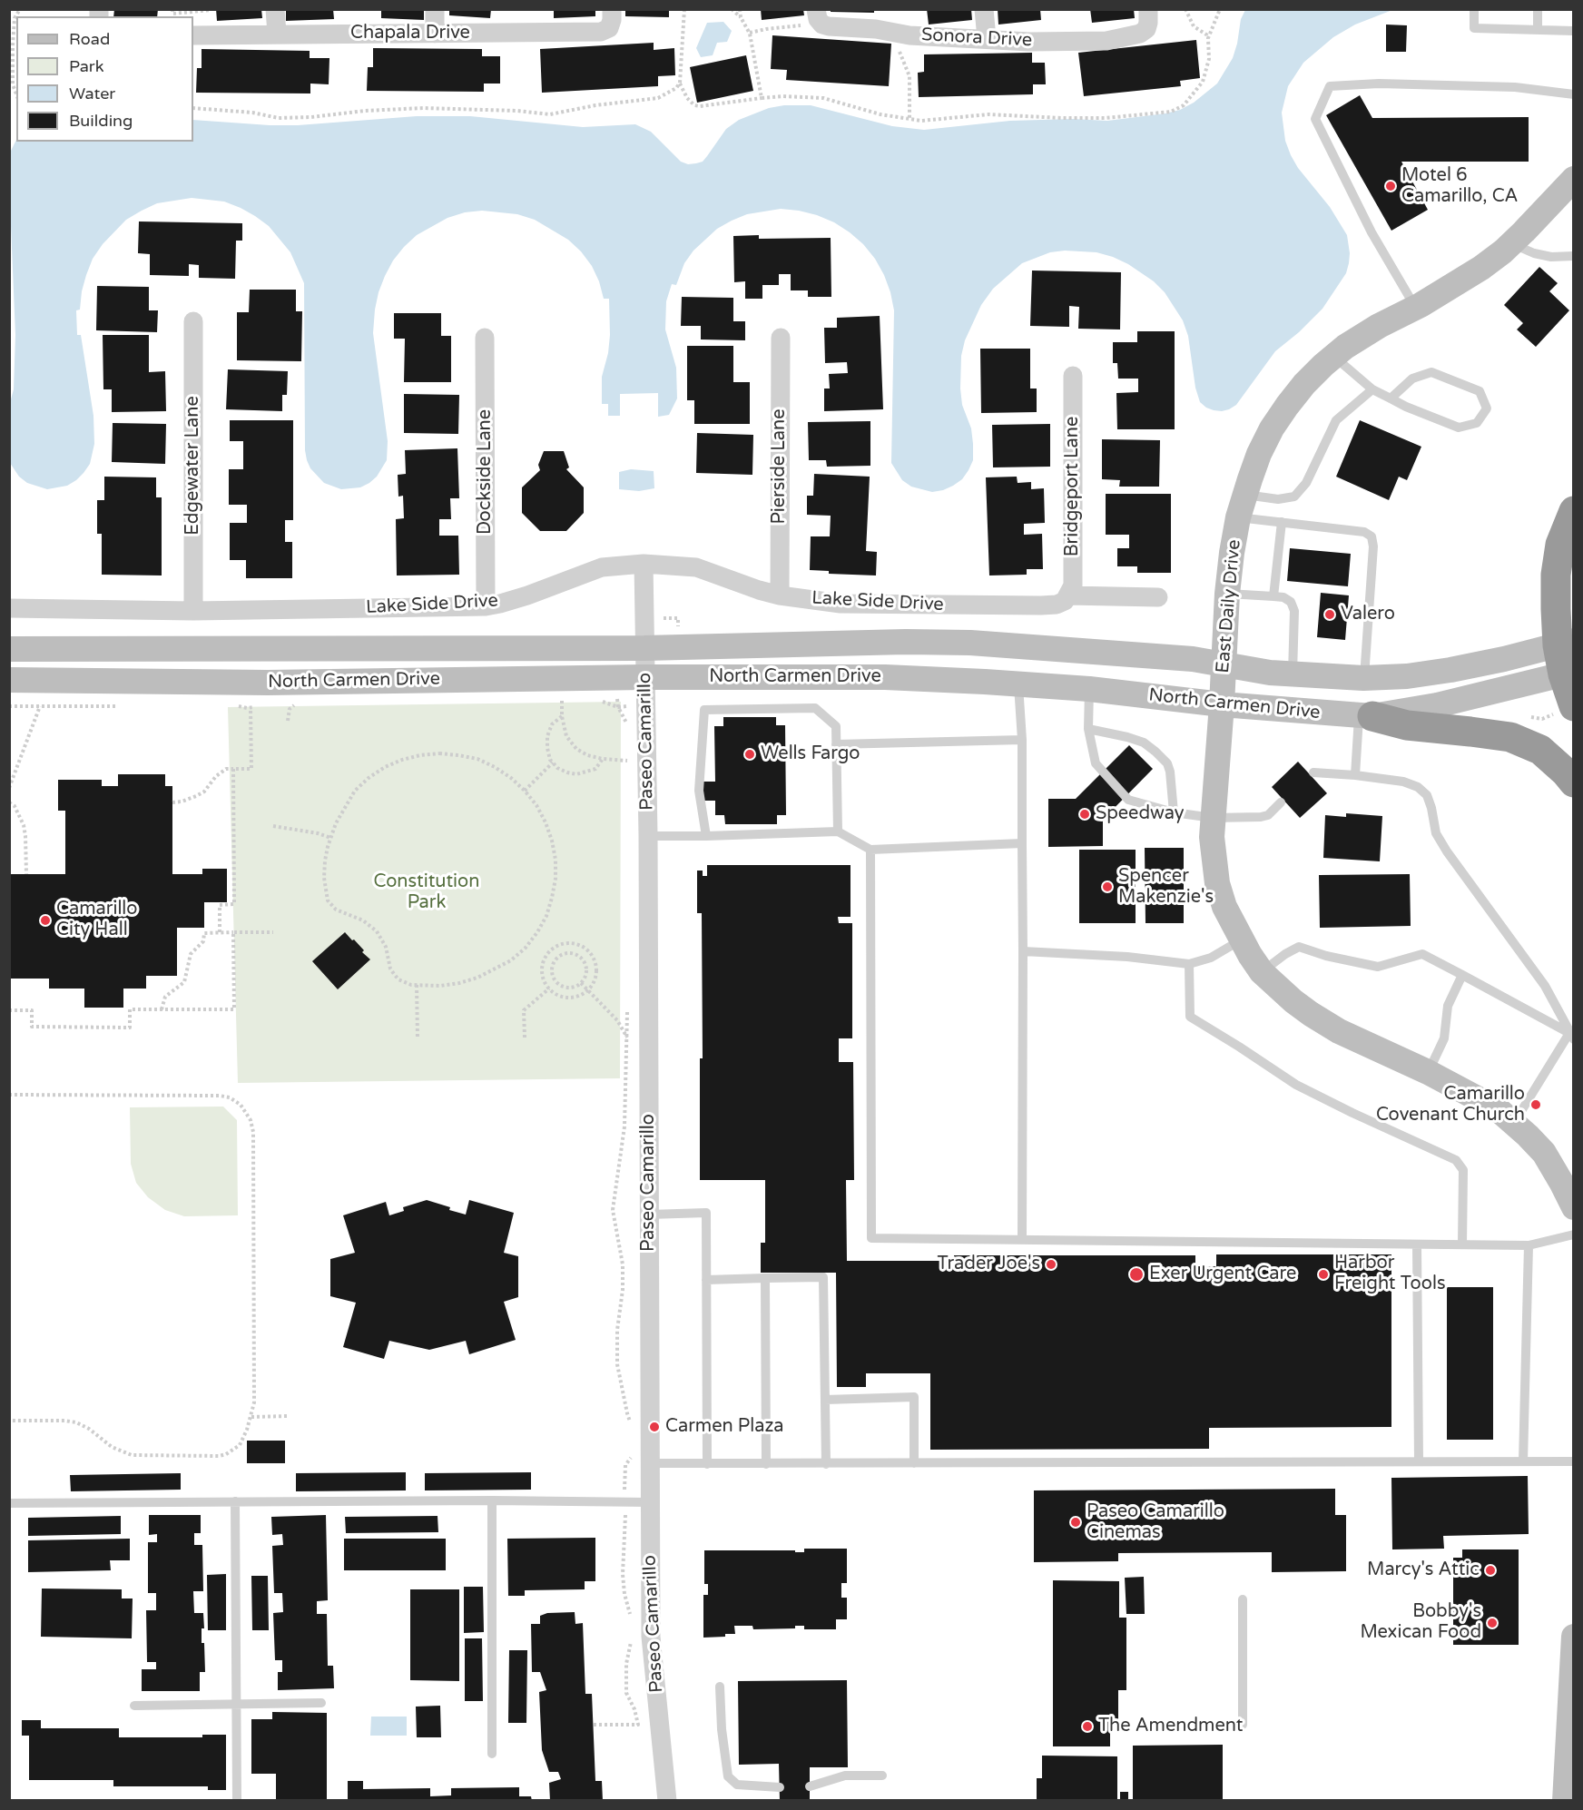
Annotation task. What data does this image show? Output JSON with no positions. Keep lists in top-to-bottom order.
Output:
{
  "streets": {
    "main road": ["East Daily Drive", "North Carmen Drive"],
    "street": [
      "Chapala Drive",
      "Sonora Drive",
      "Edgewater Lane",
      "Pierside Lane",
      "Dockside Lane",
      "Bridgeport Lane",
      "Lake Side Drive",
      "Paseo Camarillo"
    ]
  },
  "crossings": [
    ["Edgewater Lane", "Lake Side Drive"],
    ["Pierside Lane", "Lake Side Drive"],
    ["Dockside Lane", "Lake Side Drive"],
    ["Bridgeport Lane", "Lake Side Drive"],
    ["Lake Side Drive", "Paseo Camarillo"],
    ["East Daily Drive", "North Carmen Drive"],
    ["North Carmen Drive", "Paseo Camarillo"]
  ],
  "parks": ["Constitution Park"],
  "places": [
    "Motel 6 Camarillo, CA",
    "Valero",
    "Wells Fargo",
    "Speedway",
    "Spencer Makenzie's",
    "Camarillo City Hall",
    "Camarillo Covenant Church",
    "Trader Joe's",
    "Exer Urgent Care",
    "Harbor Freight Tools",
    "Carmen Plaza",
    "Paseo Camarillo Cinemas",
    "Marcy's Attic",
    "Bobby's Mexican Food",
    "The Amendment"
  ],
  "legend": [
    "Road",
    "Park",
    "Water",
    "Building"
  ]
}
